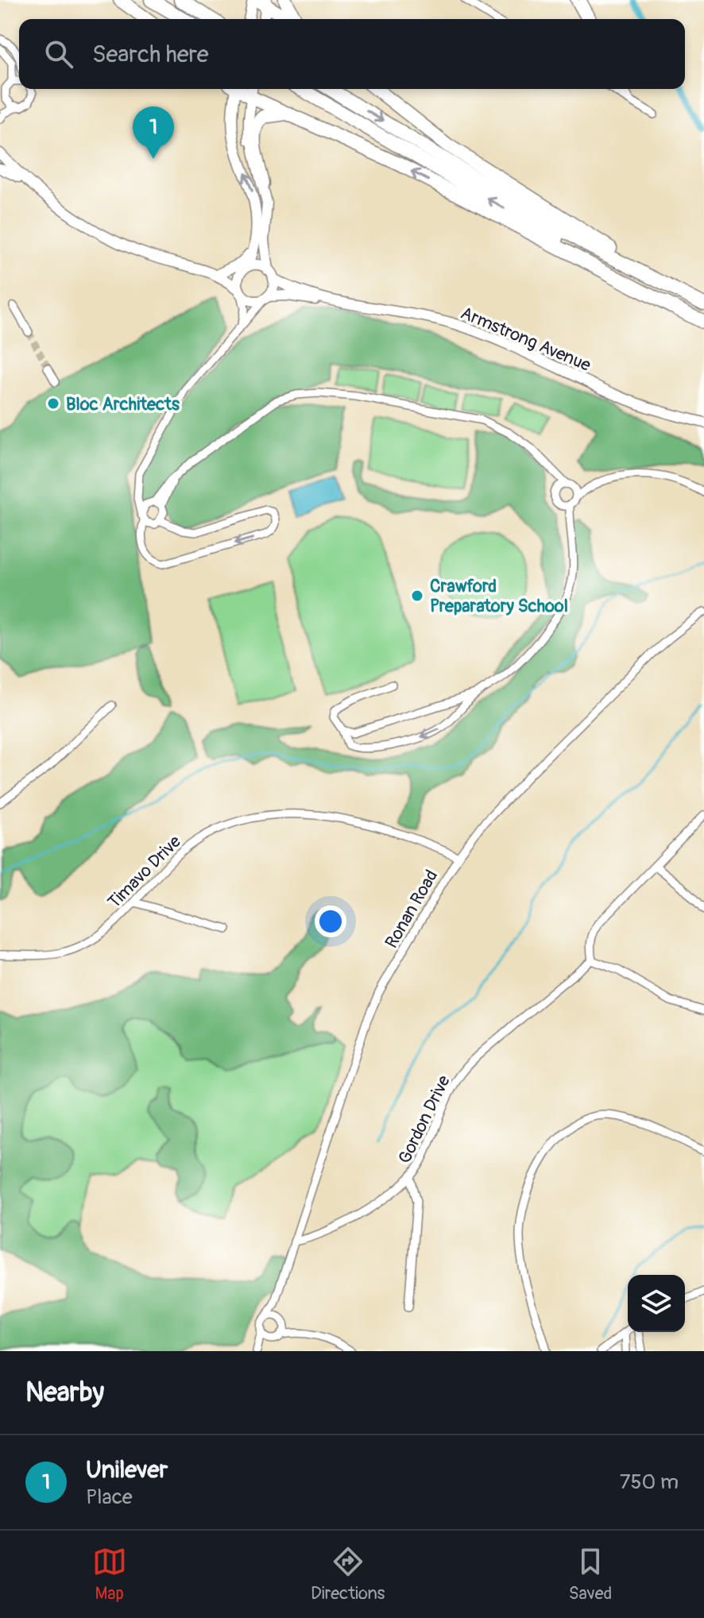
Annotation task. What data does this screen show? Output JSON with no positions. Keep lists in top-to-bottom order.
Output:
{
  "streets": {
    "street": [
      "Armstrong Avenue",
      "Timavo Drive",
      "Ronan Road",
      "Gordon Drive"
    ]
  },
  "crossings": [
    ["Timavo Drive", "Ronan Road"],
    ["Ronan Road", "Gordon Drive"]
  ],
  "places": ["Bloc Architects", "Crawford Preparatory School"],
  "page": {
    "search": "Search here",
    "pins": "1",
    "heading": "Nearby",
    "list": [
      {
        "mark": "1",
        "name": "Unilever",
        "note": "Place",
        "value": "750 m"
      }
    ],
    "nav": ["Map", "Directions", "Saved"]
  }
}
